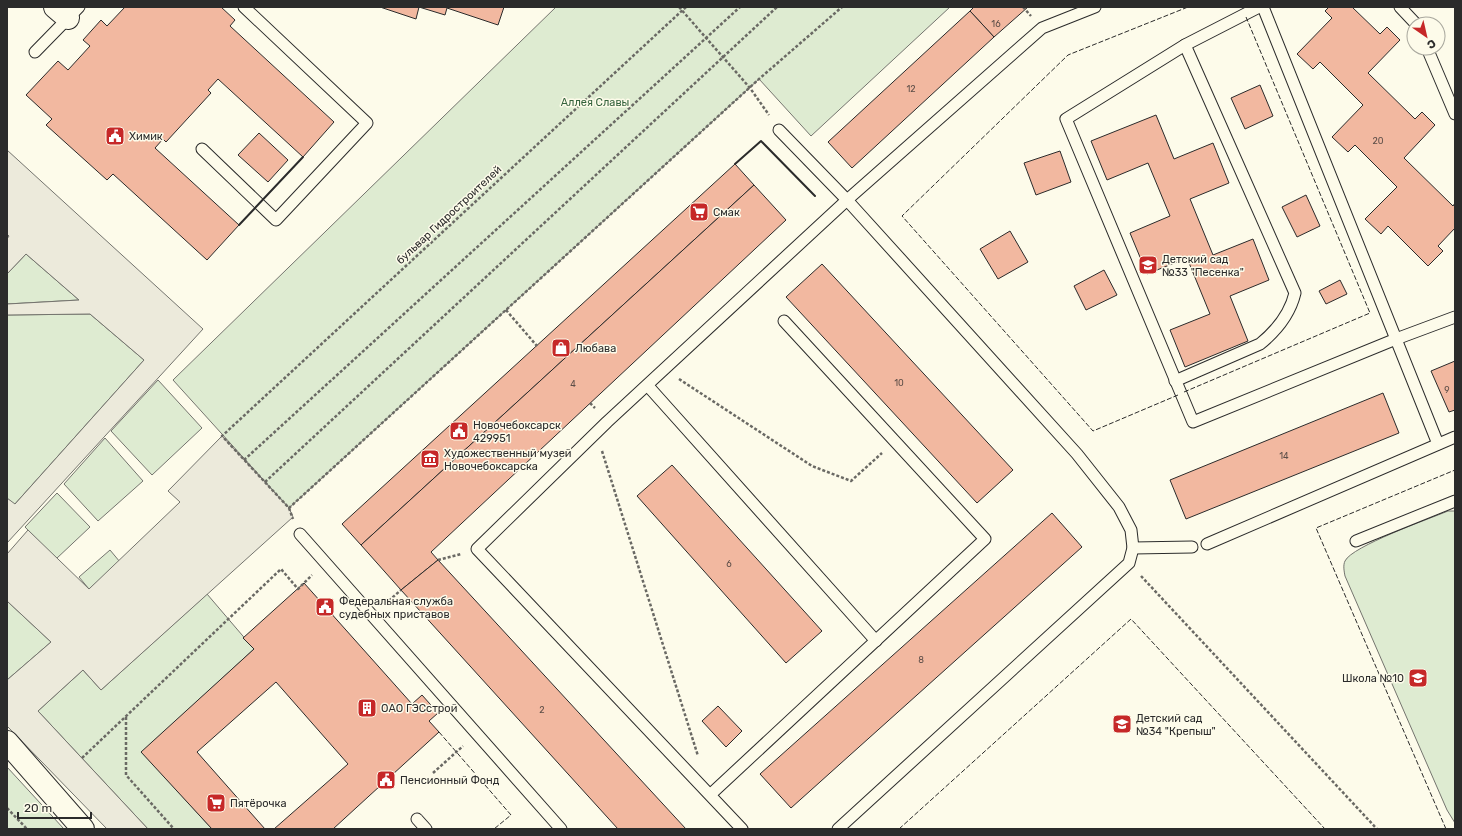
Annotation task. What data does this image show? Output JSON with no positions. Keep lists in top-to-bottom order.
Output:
{
  "streets": {
    "path": ["бульвар Гидростроителей"]
  },
  "parks": ["Аллея Славы"],
  "places": {
    "public building": [
      "Химик",
      "Новочебоксарск 429951",
      "Федеральная служба судебных приставов",
      "Пенсионный Фонд"
    ],
    "supermarket": ["Смак", "Пятёрочка"],
    "school or university": ["Детский сад №33 \"Песенка\"", "Школа №10", "Детский сад №34 \"Крепыш\""],
    "shop": ["Любава"],
    "museum": ["Художественный музей Новочебоксарска"],
    "building": ["ОАО ГЭСстрой"]
  },
  "house_numbers": [
    "16",
    "12",
    "20",
    "10",
    "4",
    "9",
    "14",
    "6",
    "8",
    "2"
  ],
  "scale_bar": "20 m",
  "north": "bottom right"
}
